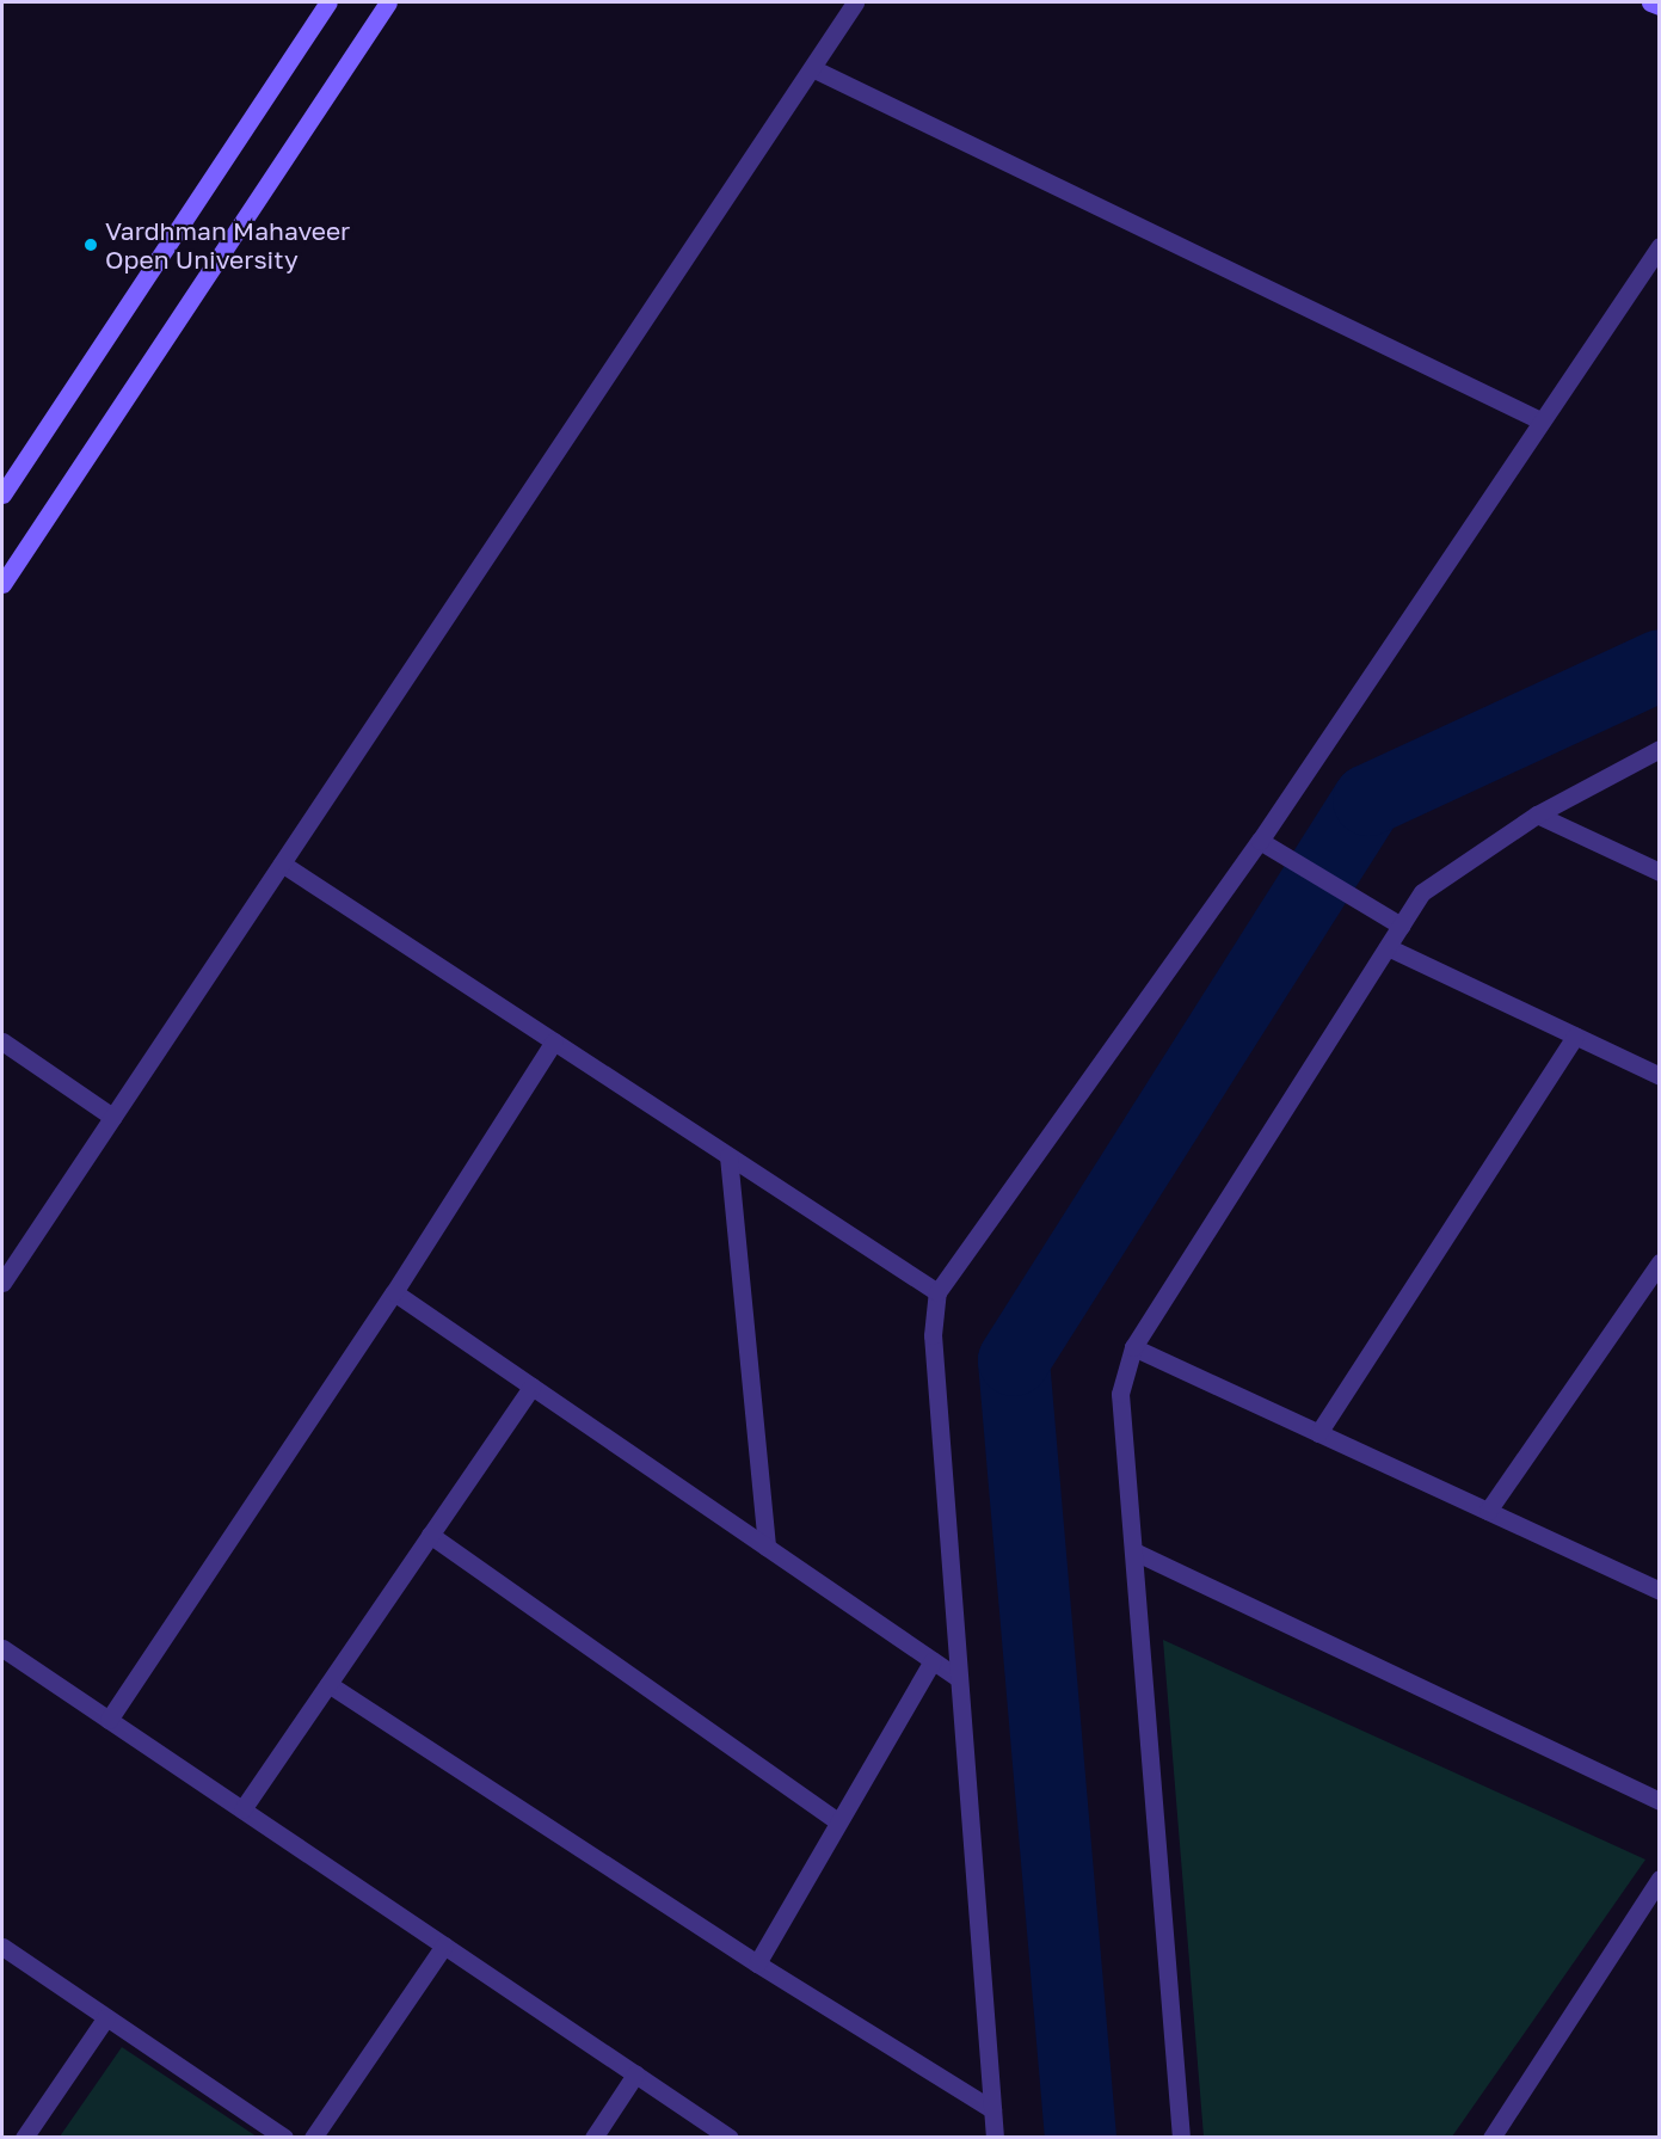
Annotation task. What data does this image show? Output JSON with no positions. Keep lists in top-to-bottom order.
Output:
{
  "places": ["Vardhman Mahaveer Open University"]
}
